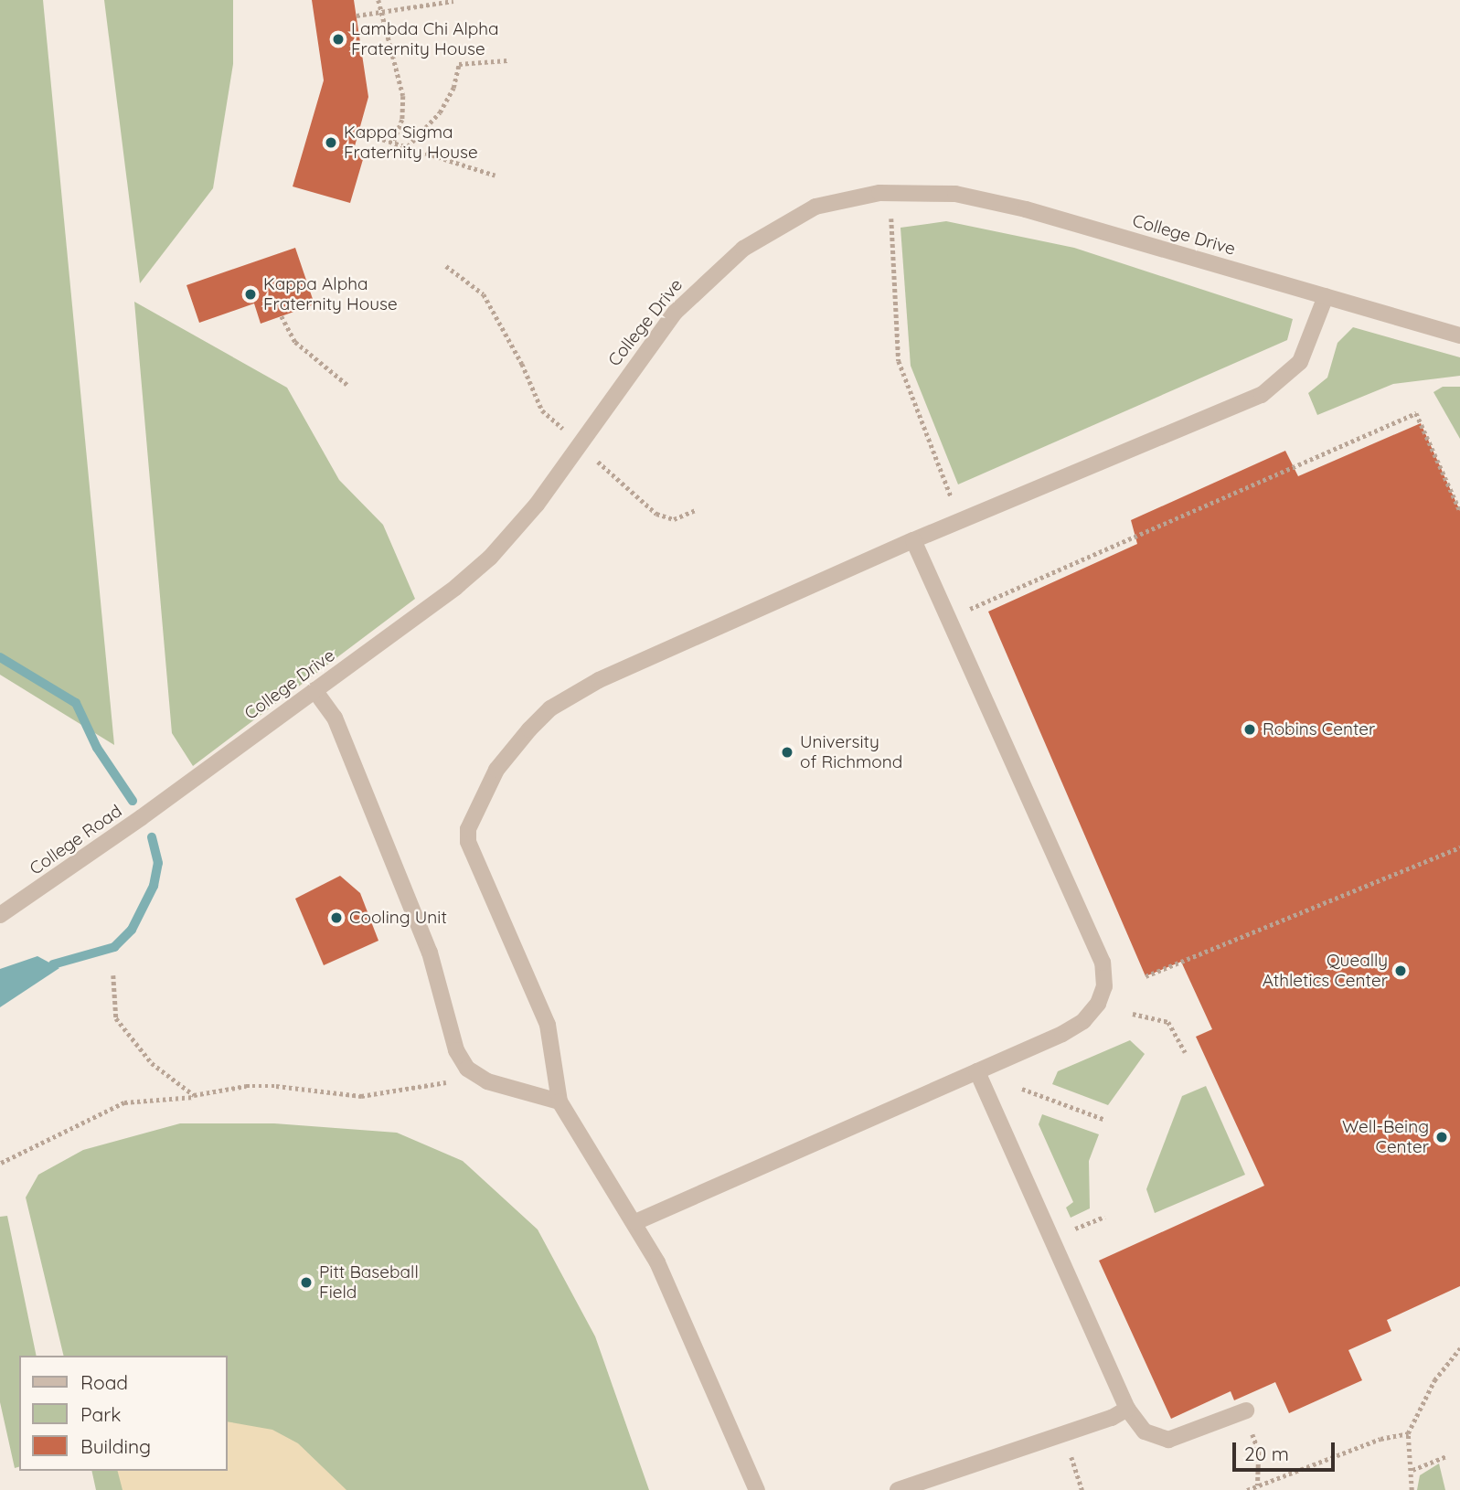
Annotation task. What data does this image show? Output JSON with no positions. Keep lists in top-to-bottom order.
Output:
{
  "streets": {
    "street": ["College Drive", "College Road"]
  },
  "crossings": [
    ["College Drive", "College Road"]
  ],
  "places": [
    "Lambda Chi Alpha Fraternity House",
    "Kappa Sigma Fraternity House",
    "Kappa Alpha Fraternity House",
    "Robins Center",
    "University of Richmond",
    "Cooling Unit",
    "Queally Athletics Center",
    "Well-Being Center",
    "Pitt Baseball Field"
  ],
  "legend": ["Road", "Park", "Building"],
  "scale_bar": "20 m"
}
